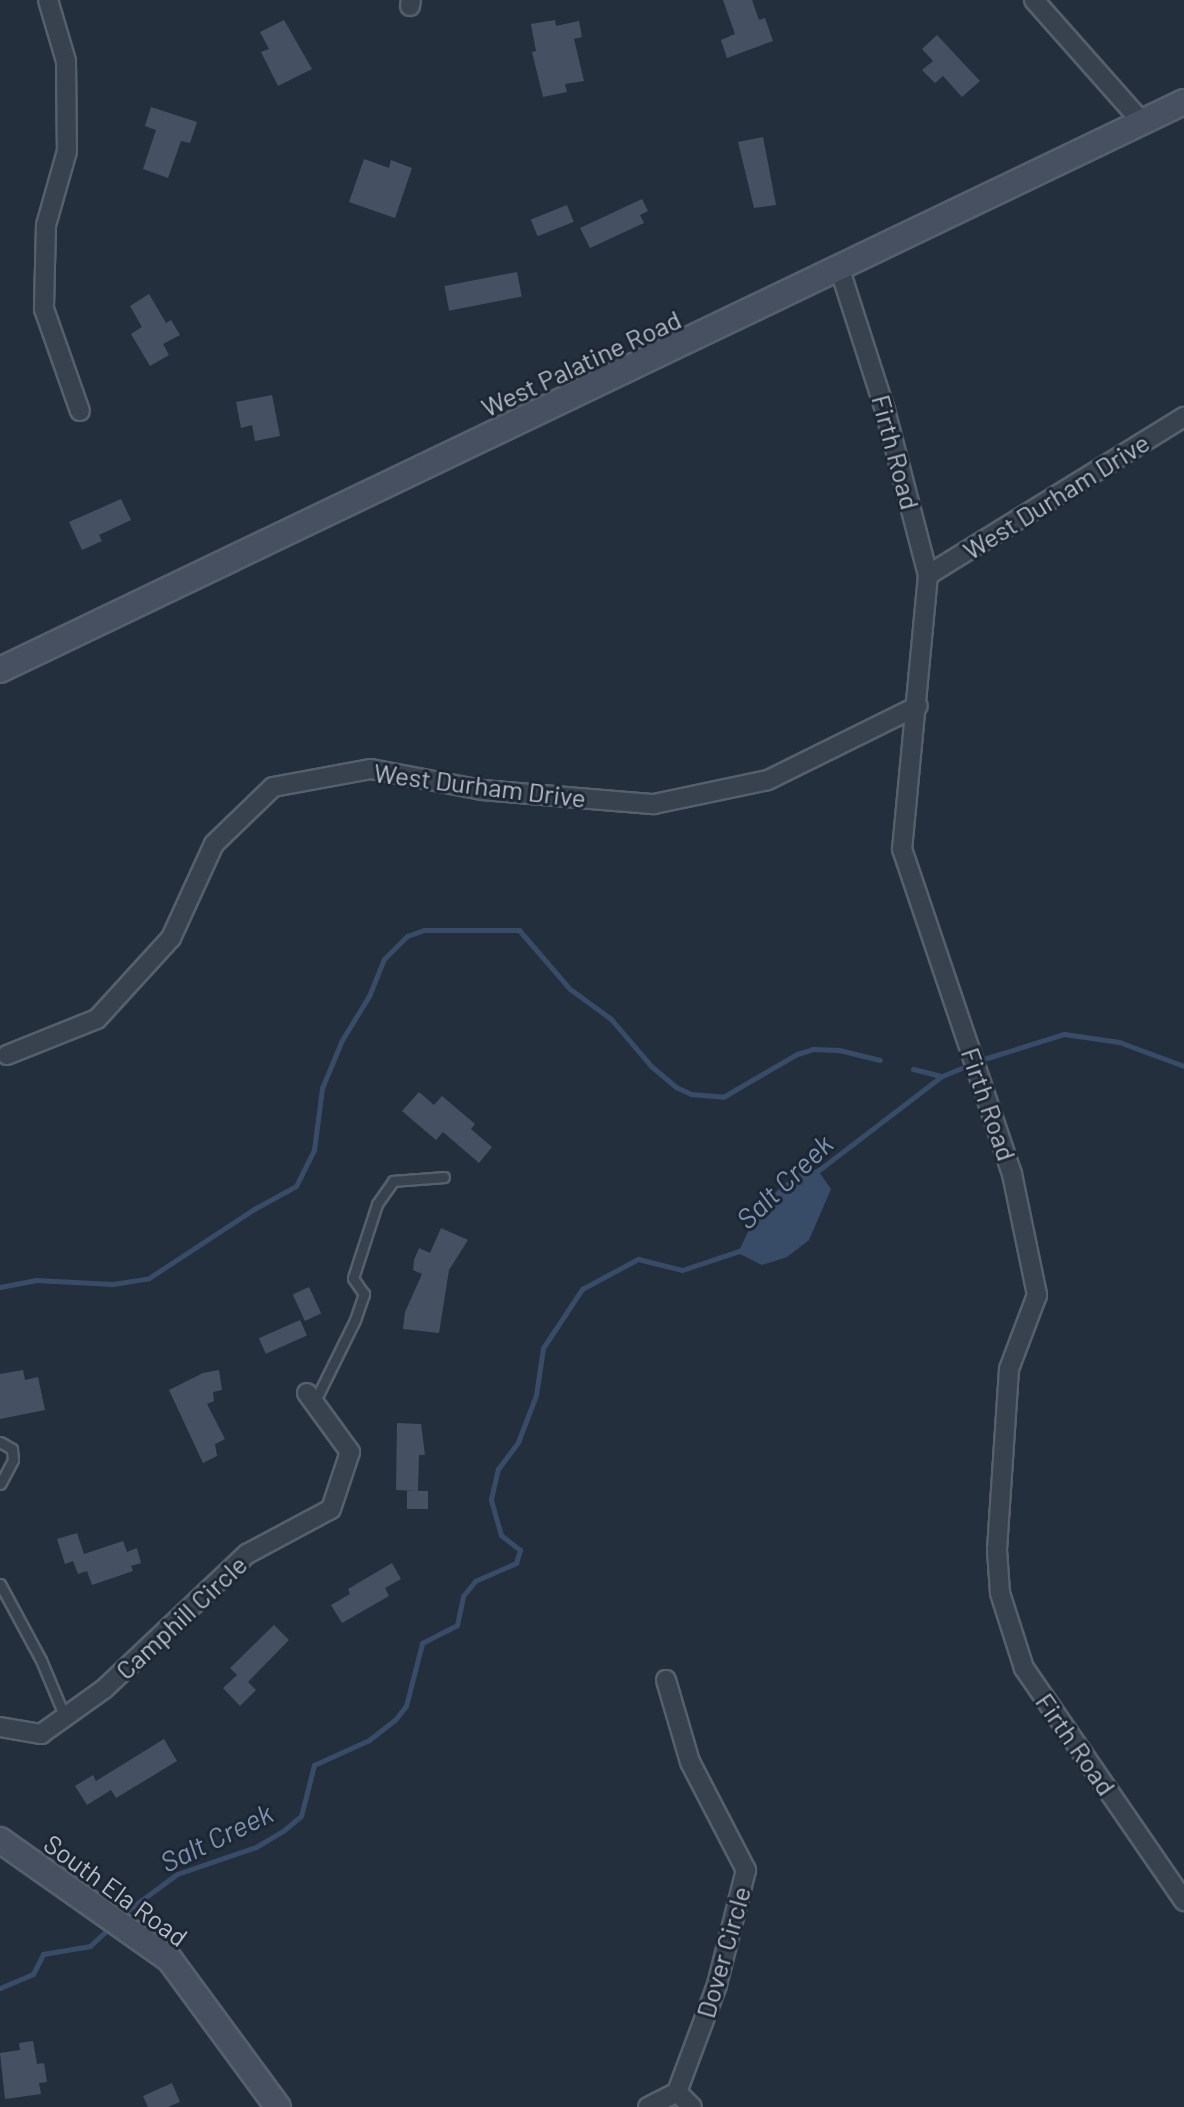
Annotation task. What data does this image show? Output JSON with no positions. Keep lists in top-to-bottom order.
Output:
{
  "streets": {
    "main road": ["West Palatine Road", "South Ela Road"],
    "street": [
      "Firth Road",
      "West Durham Drive",
      "Camphill Circle",
      "Dover Circle"
    ]
  },
  "crossings": [
    ["West Palatine Road", "Firth Road"],
    ["Firth Road", "West Durham Drive"]
  ],
  "water": ["Salt Creek"]
}
